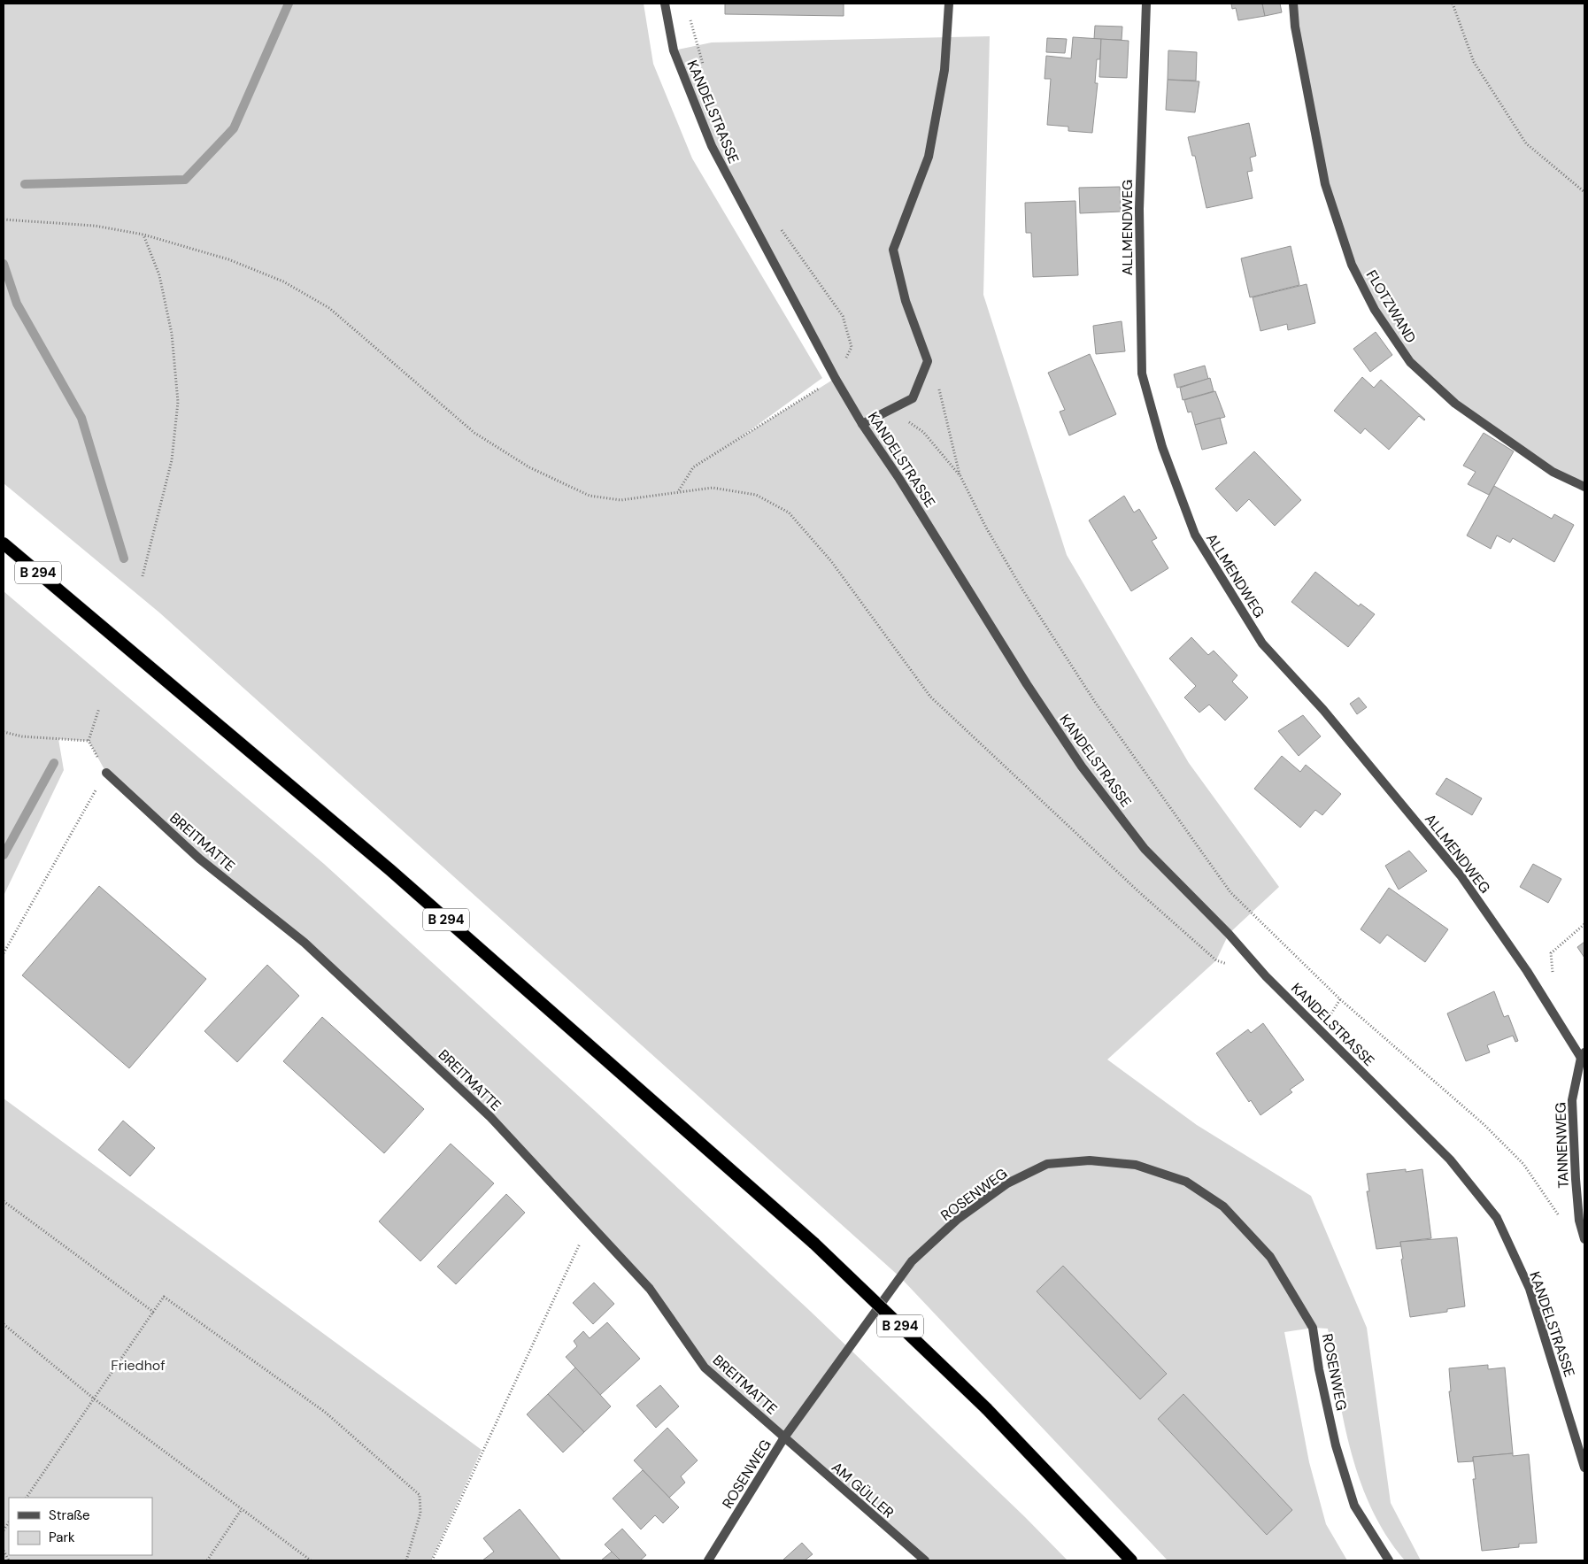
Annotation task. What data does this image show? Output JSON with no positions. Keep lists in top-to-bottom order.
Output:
{
  "streets": {
    "highway": ["B 294"],
    "street": [
      "KANDELSTRASSE",
      "ALLMENDWEG",
      "FLOTZWAND",
      "BREITMATTE",
      "TANNENWEG",
      "ROSENWEG",
      "AM GÜLLER"
    ]
  },
  "crossings": [
    ["ALLMENDWEG", "TANNENWEG"],
    ["BREITMATTE", "ROSENWEG"],
    ["BREITMATTE", "AM GÜLLER"],
    ["ROSENWEG", "AM GÜLLER"]
  ],
  "parks": ["Friedhof"],
  "legend": ["Straße", "Park"]
}
